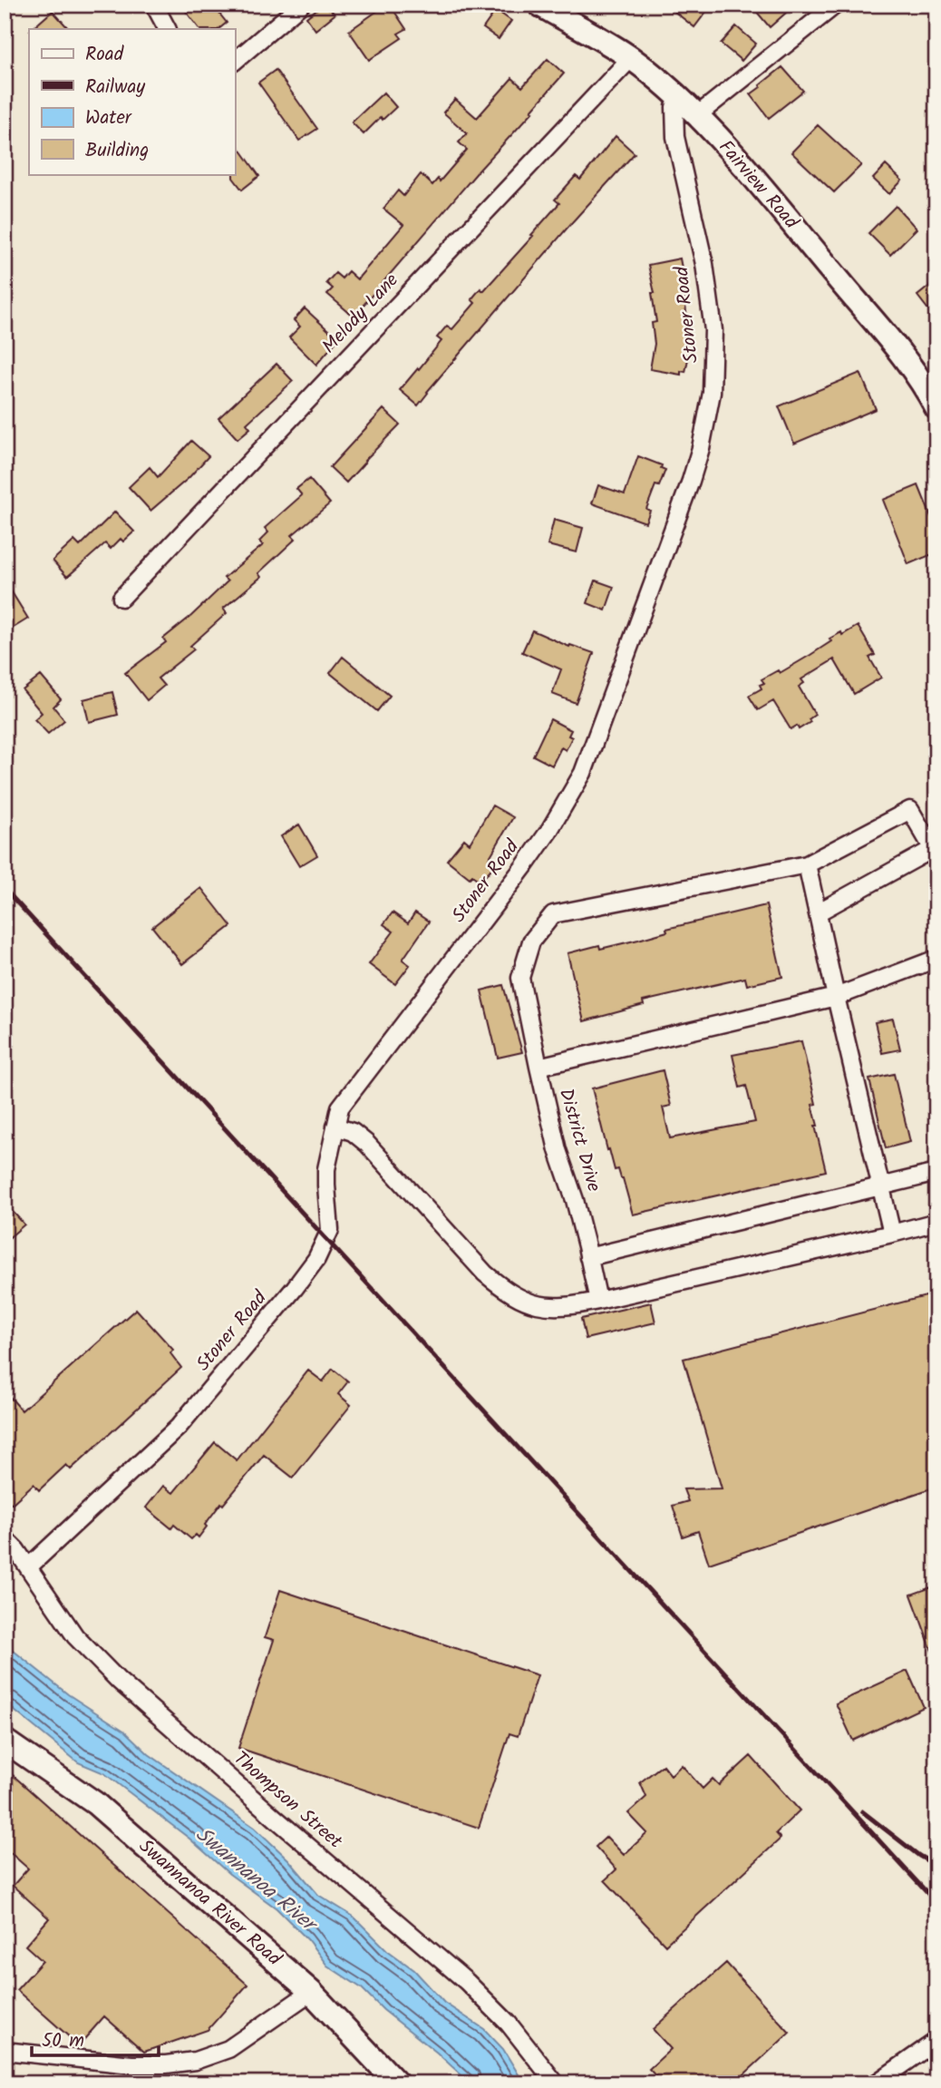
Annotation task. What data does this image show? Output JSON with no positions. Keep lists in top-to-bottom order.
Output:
{
  "streets": {
    "main road": ["Fairview Road", "Swannanoa River Road"],
    "street": [
      "Melody Lane",
      "Stoner Road",
      "District Drive",
      "Thompson Street"
    ]
  },
  "crossings": [
    ["Fairview Road", "Melody Lane"],
    ["Fairview Road", "Stoner Road"],
    ["Stoner Road", "Thompson Street"]
  ],
  "water": ["Swannanoa River"],
  "legend": [
    "Road",
    "Railway",
    "Water",
    "Building"
  ],
  "scale_bar": "50 m"
}
